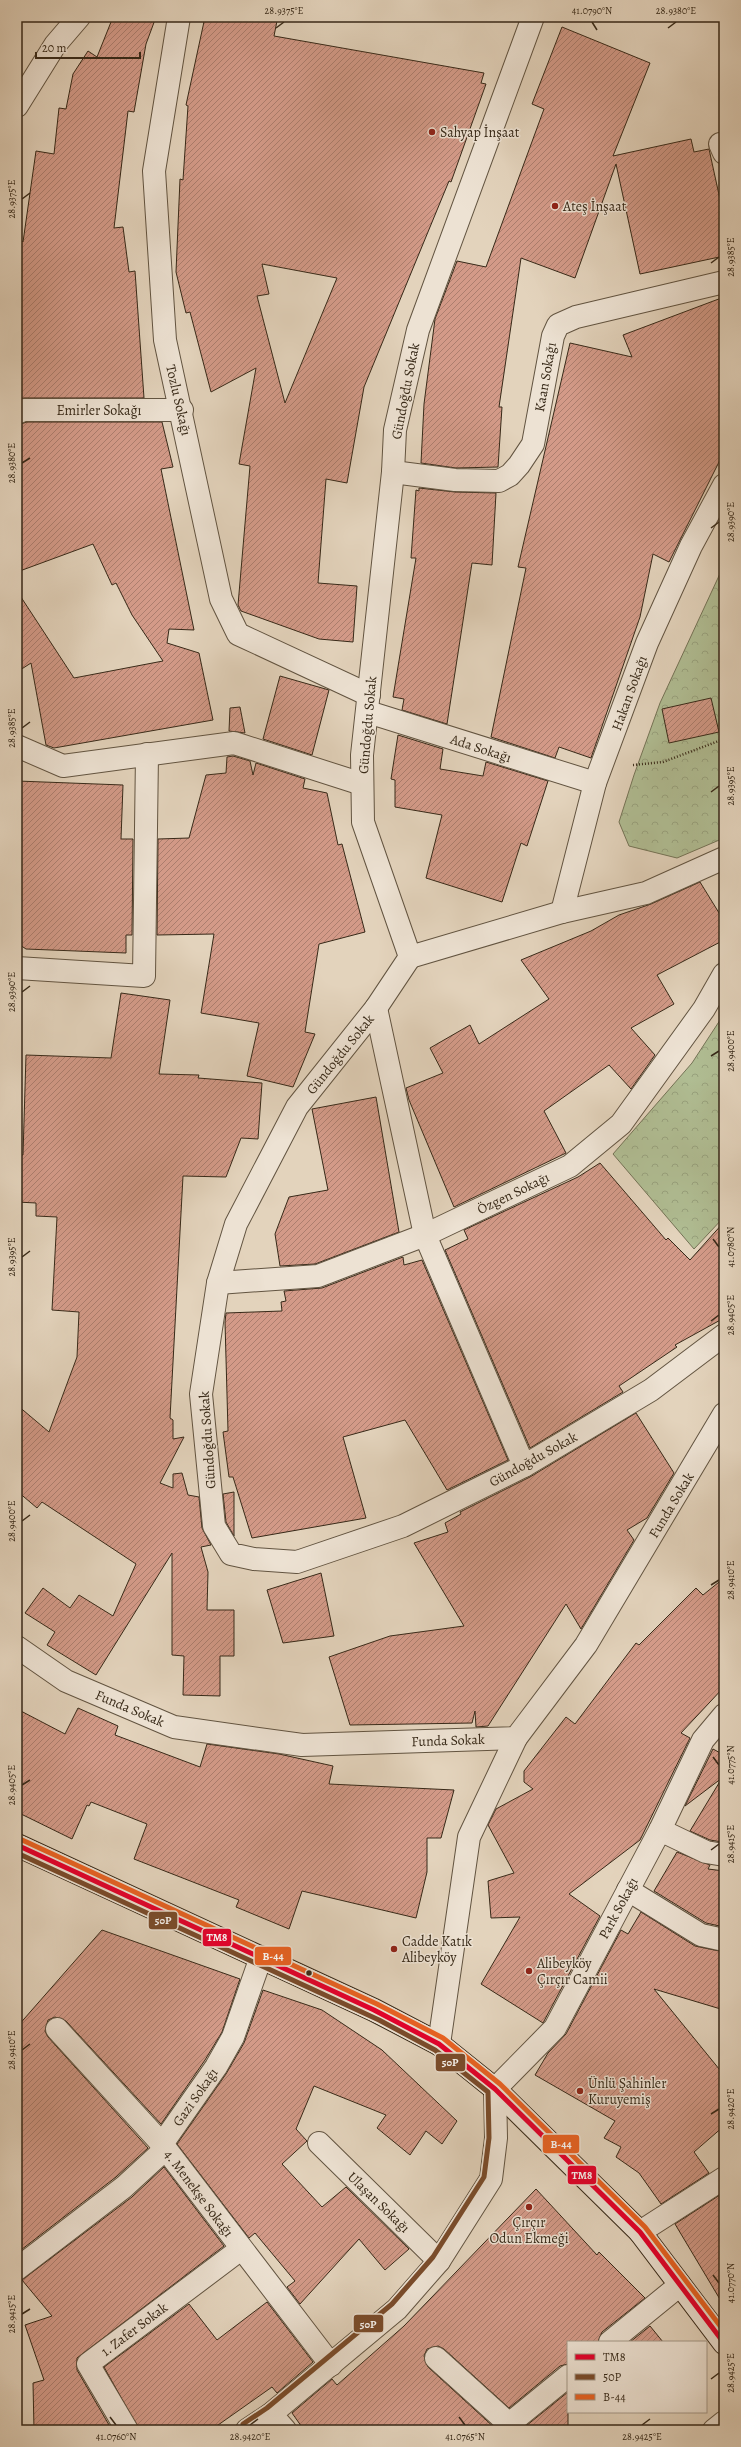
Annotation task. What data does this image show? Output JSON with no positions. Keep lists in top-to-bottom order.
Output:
{
  "streets": {
    "street": [
      "Kaan Sokağı",
      "Gündoğdu Sokak",
      "Tozlu Sokağı",
      "Emirler Sokağı",
      "Hakan Sokağı",
      "Ada Sokağı",
      "Özgen Sokağı",
      "Funda Sokak",
      "Park Sokağı",
      "Gazi Sokağı",
      "4. Menekşe Sokağı",
      "Ulaşan Sokağı",
      "1. Zafer Sokak"
    ]
  },
  "crossings": [
    ["Kaan Sokağı", "Gündoğdu Sokak"],
    ["Gündoğdu Sokak", "Tozlu Sokağı"],
    ["Gündoğdu Sokak", "Ada Sokağı"],
    ["Gündoğdu Sokak", "Özgen Sokağı"],
    ["Tozlu Sokağı", "Emirler Sokağı"],
    ["Tozlu Sokağı", "Ada Sokağı"],
    ["Hakan Sokağı", "Ada Sokağı"],
    ["Gazi Sokağı", "4. Menekşe Sokağı"],
    ["4. Menekşe Sokağı", "1. Zafer Sokak"]
  ],
  "places": [
    "Sahyap İnşaat",
    "Ateş İnşaat",
    "Cadde Katık Alibeyköy",
    "Alibeyköy Çırçır Camii",
    "Ünlü Şahinler Kuruyemiş",
    "Çırçır Odun Ekmeği"
  ],
  "lines": ["transit line B-44", "transit line TM8", "transit line 50P"],
  "legend": ["TM8", "50P", "B-44"],
  "scale_bar": "20 m",
  "coordinates": [
    "28.9375°E",
    "41.0790°N",
    "28.9380°E",
    "28.9385°E",
    "28.9390°E",
    "28.9395°E",
    "28.9400°E",
    "41.0780°N",
    "28.9405°E",
    "28.9410°E",
    "41.0775°N",
    "28.9415°E",
    "28.9420°E",
    "41.0770°N",
    "28.9425°E",
    "41.0760°N",
    "41.0765°N"
  ]
}
